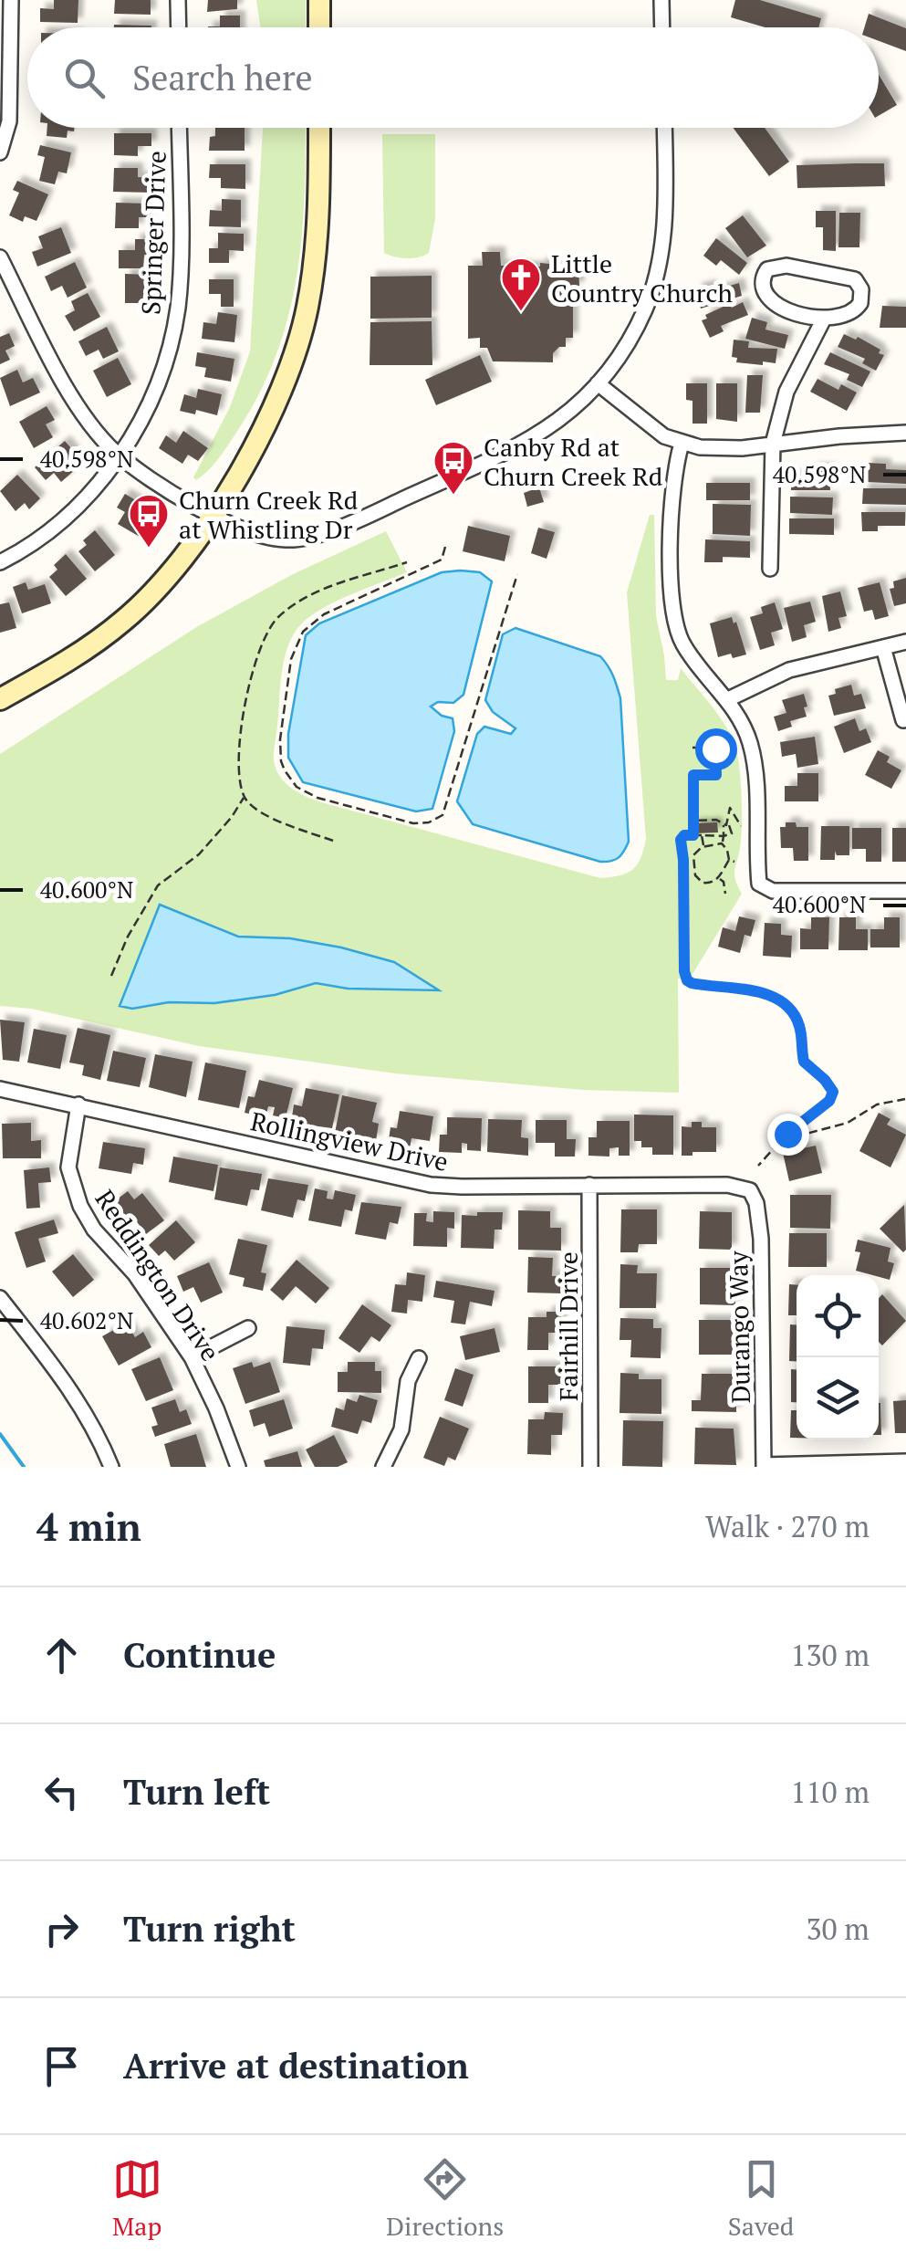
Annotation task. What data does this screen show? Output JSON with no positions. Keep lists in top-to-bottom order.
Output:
{
  "streets": {
    "street": [
      "Springer Drive",
      "Rollingview Drive",
      "Reddington Drive",
      "Fairhill Drive",
      "Durango Way"
    ]
  },
  "crossings": [
    ["Rollingview Drive", "Reddington Drive"],
    ["Rollingview Drive", "Fairhill Drive"],
    ["Rollingview Drive", "Durango Way"]
  ],
  "places": {
    "church": ["Little Country Church"],
    "bus stop": ["Canby Rd at Churn Creek Rd", "Churn Creek Rd at Whistling Dr"]
  },
  "page": {
    "search": "Search here",
    "heading": ["4 min", "Walk · 270 m"],
    "list": [
      ["Continue", "130 m"],
      ["Turn left", "110 m"],
      ["Turn right", "30 m"],
      "Arrive at destination"
    ],
    "nav": ["Map", "Directions", "Saved"]
  },
  "coordinates": ["40.598°N", "40.600°N", "40.602°N"]
}
